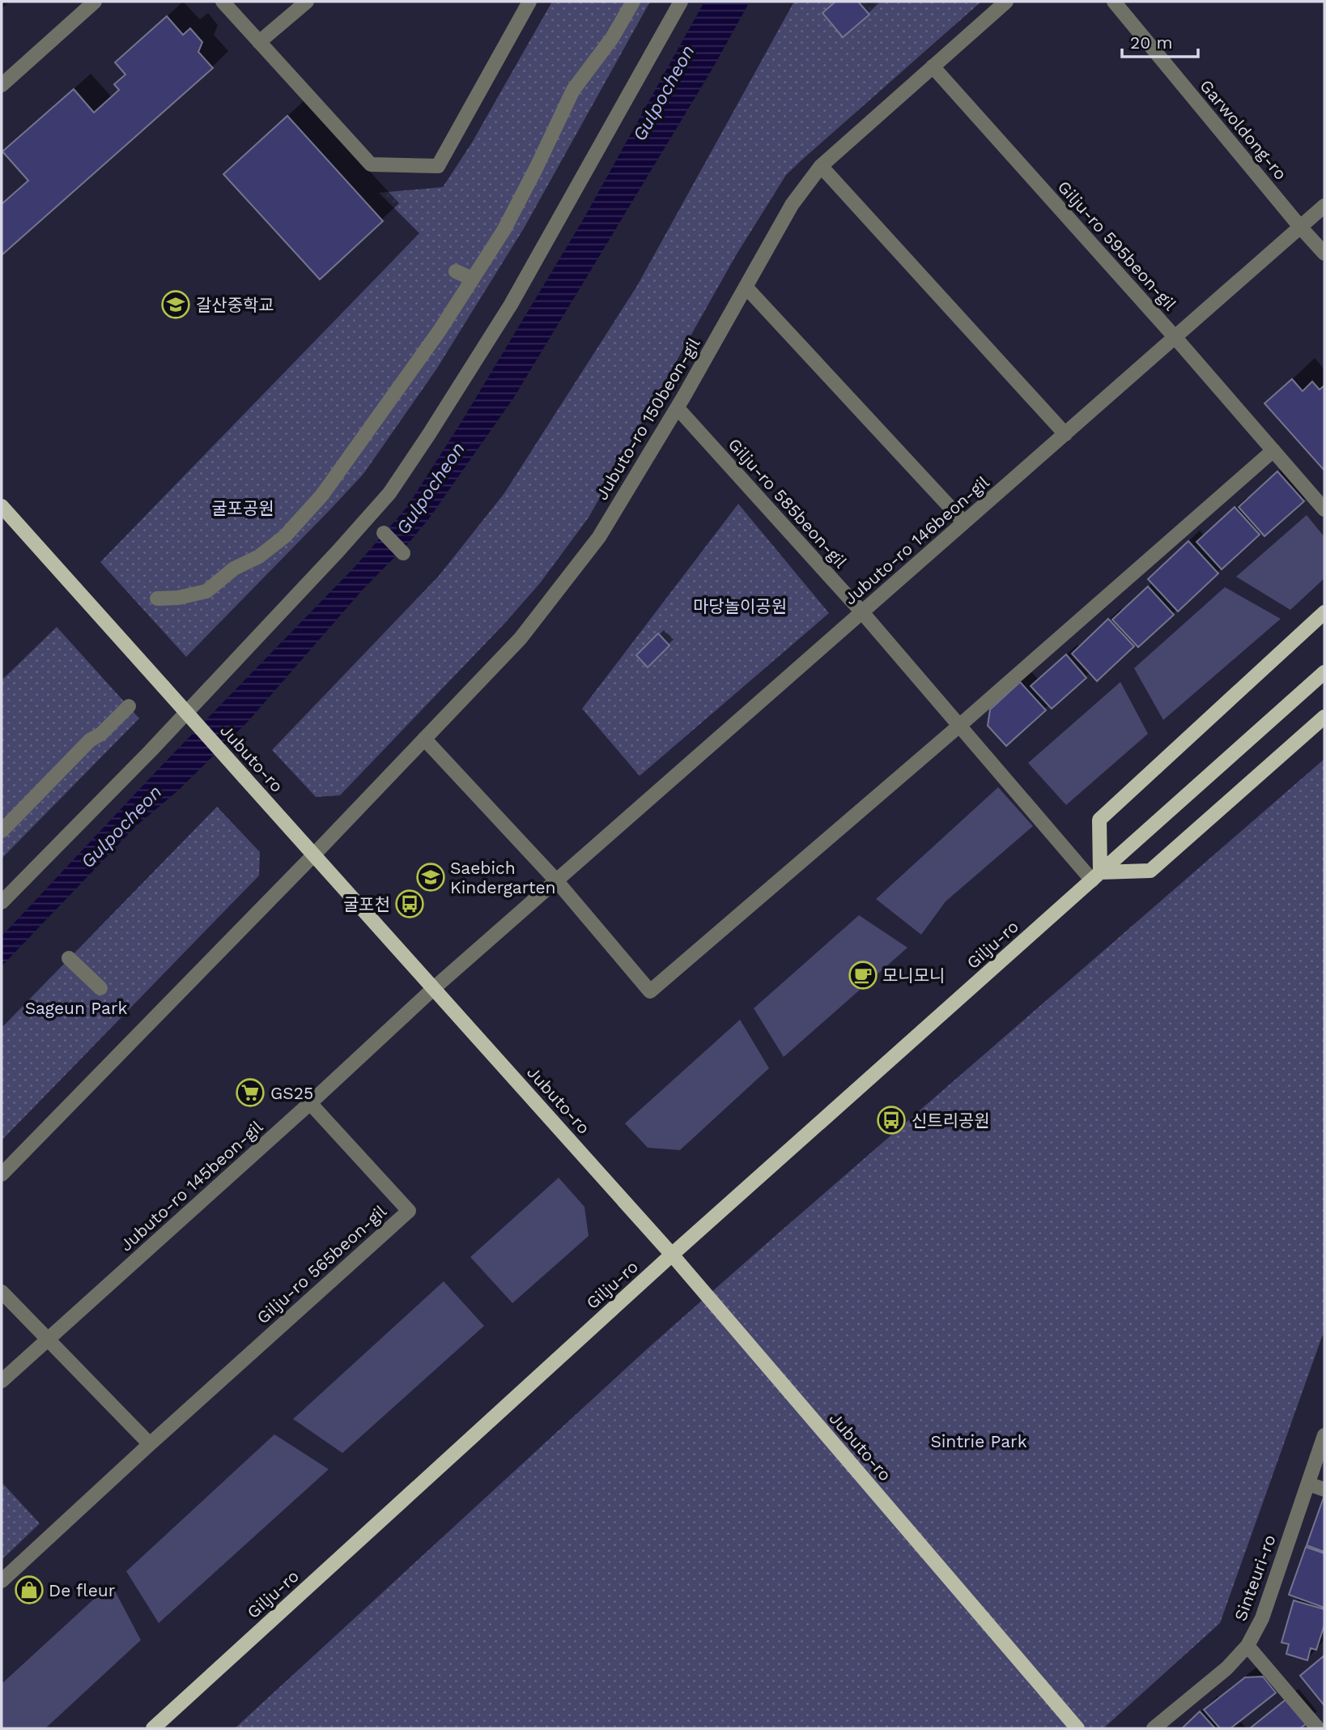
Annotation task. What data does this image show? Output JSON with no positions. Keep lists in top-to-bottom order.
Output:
{
  "streets": {
    "main road": ["Jubuto-ro", "Gilju-ro"],
    "street": [
      "Garwoldong-ro",
      "Gilju-ro 595beon-gil",
      "Jubuto-ro 150beon-gil",
      "Gilju-ro 585beon-gil",
      "Jubuto-ro 146beon-gil",
      "Jubuto-ro 145beon-gil",
      "Gilju-ro 565beon-gil",
      "Sinteuri-ro"
    ]
  },
  "crossings": [
    ["Garwoldong-ro", "Jubuto-ro 146beon-gil"],
    ["Gilju-ro 595beon-gil", "Jubuto-ro 150beon-gil"],
    ["Gilju-ro 595beon-gil", "Jubuto-ro 146beon-gil"],
    ["Jubuto-ro 150beon-gil", "Gilju-ro 585beon-gil"],
    ["Jubuto-ro 150beon-gil", "Jubuto-ro"],
    ["Gilju-ro 585beon-gil", "Jubuto-ro 146beon-gil"],
    ["Gilju-ro 585beon-gil", "Gilju-ro"],
    ["Jubuto-ro 146beon-gil", "Jubuto-ro"],
    ["Jubuto-ro 146beon-gil", "Jubuto-ro 145beon-gil"],
    ["Jubuto-ro", "Gilju-ro"],
    ["Jubuto-ro", "Jubuto-ro 145beon-gil"],
    ["Jubuto-ro 145beon-gil", "Gilju-ro 565beon-gil"]
  ],
  "water": ["Gulpocheon"],
  "parks": [
    "굴포공원",
    "마당놀이공원",
    "Sageun Park",
    "Sintrie Park"
  ],
  "places": {
    "school or university": ["갈산중학교", "Saebich Kindergarten"],
    "bus stop": ["굴포천", "신트리공원"],
    "cafe": ["모니모니"],
    "supermarket": ["GS25"],
    "shop": ["De fleur"]
  },
  "scale_bar": "20 m"
}
